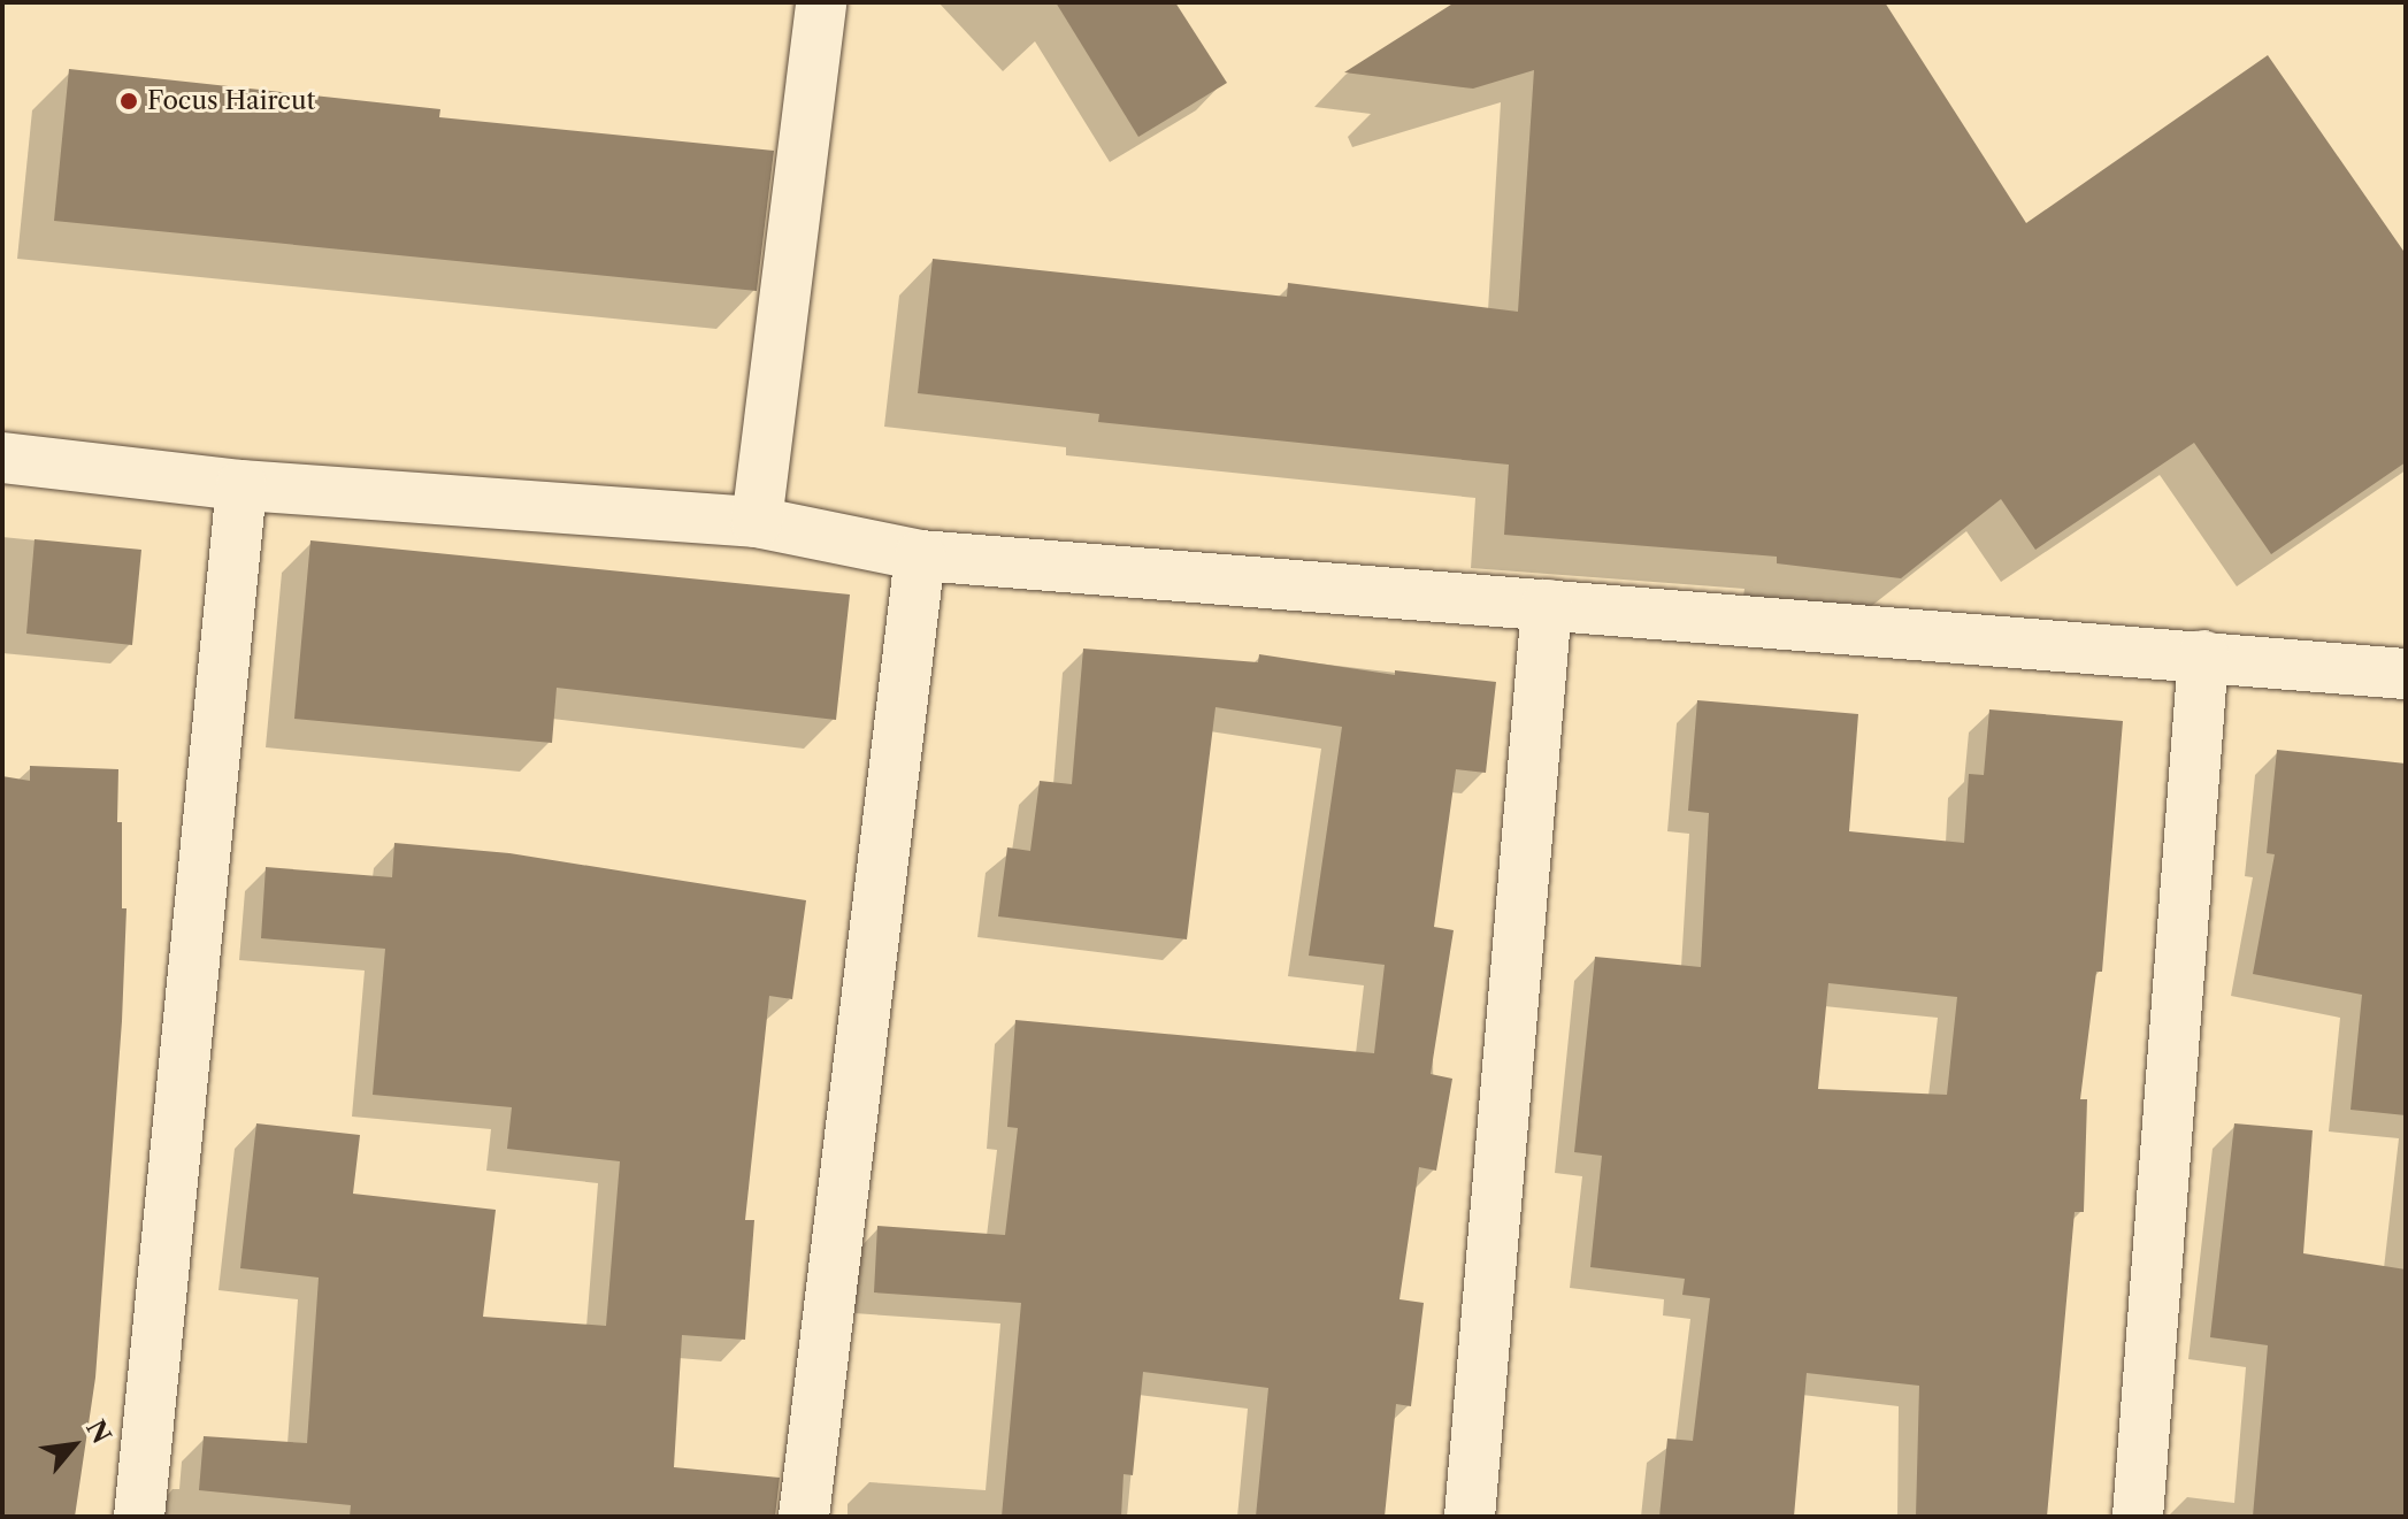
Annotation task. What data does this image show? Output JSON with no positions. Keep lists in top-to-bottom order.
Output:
{
  "places": ["Focus Haircut"],
  "north": "top right"
}
